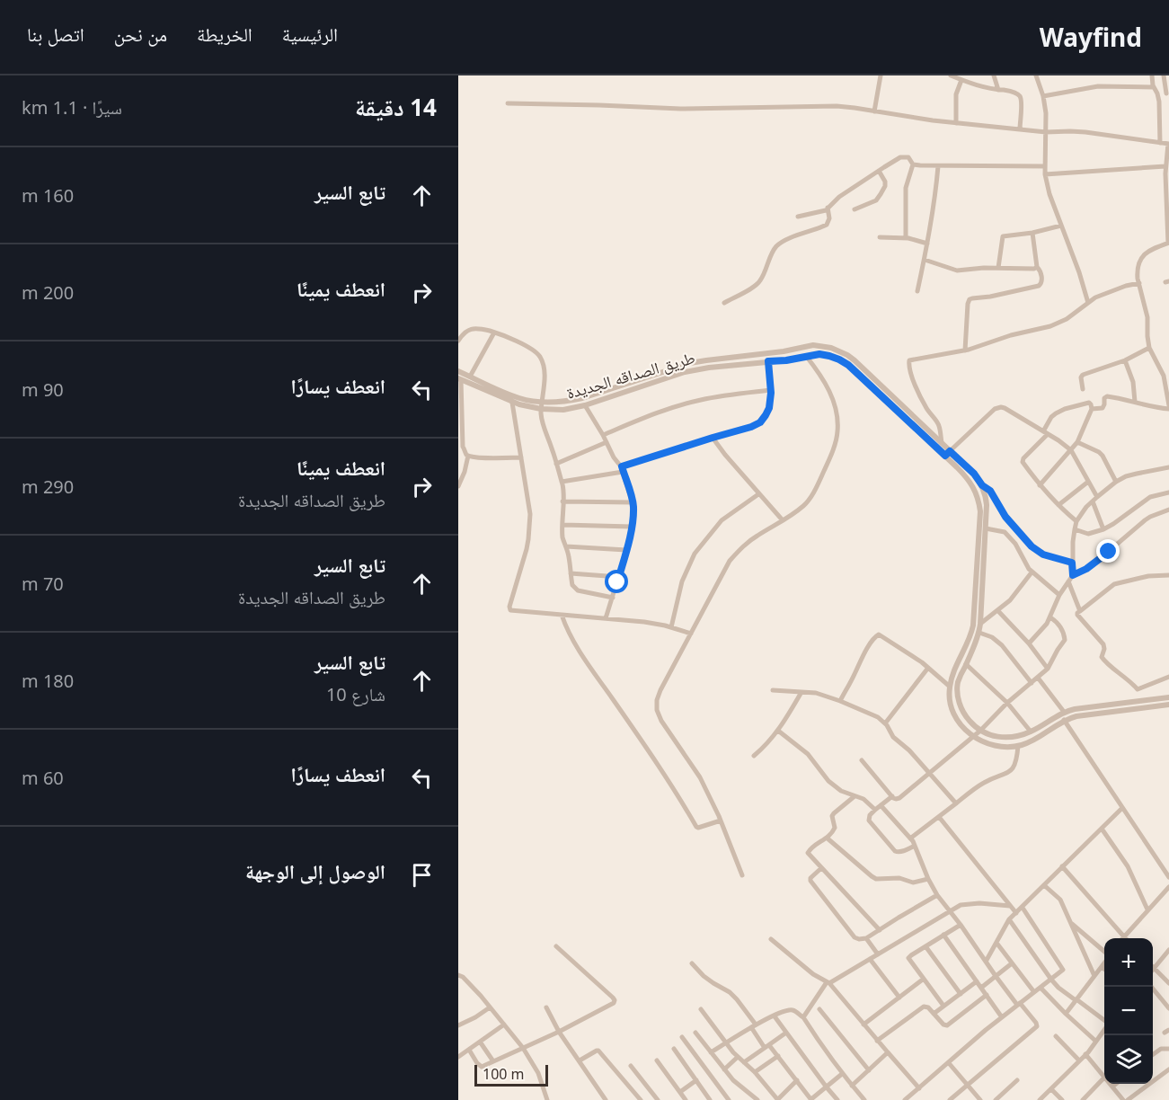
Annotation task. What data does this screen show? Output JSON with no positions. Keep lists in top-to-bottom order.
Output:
{
  "streets": {
    "street": ["طريق الصداقه الجديدة"]
  },
  "scale_bar": "100 m",
  "page": {
    "header": "Wayfind",
    "nav": [
      "الرئيسية",
      "الخريطة",
      "من نحن",
      "اتصل بنا"
    ],
    "heading": ["14 دقيقة", "سيرًا · 1.1 km"],
    "list": [
      ["تابع السير", "160 m"],
      ["انعطف يمينًا", "200 m"],
      ["انعطف يسارًا", "90 m"],
      ["انعطف يمينًا", "طريق الصداقه الجديدة", "290 m"],
      ["تابع السير", "طريق الصداقه الجديدة", "70 m"],
      ["تابع السير", "شارع 10", "180 m"],
      ["انعطف يسارًا", "60 m"],
      "الوصول إلى الوجهة"
    ],
    "map_buttons": ["+", "−"],
    "scale": "100 m"
  }
}
